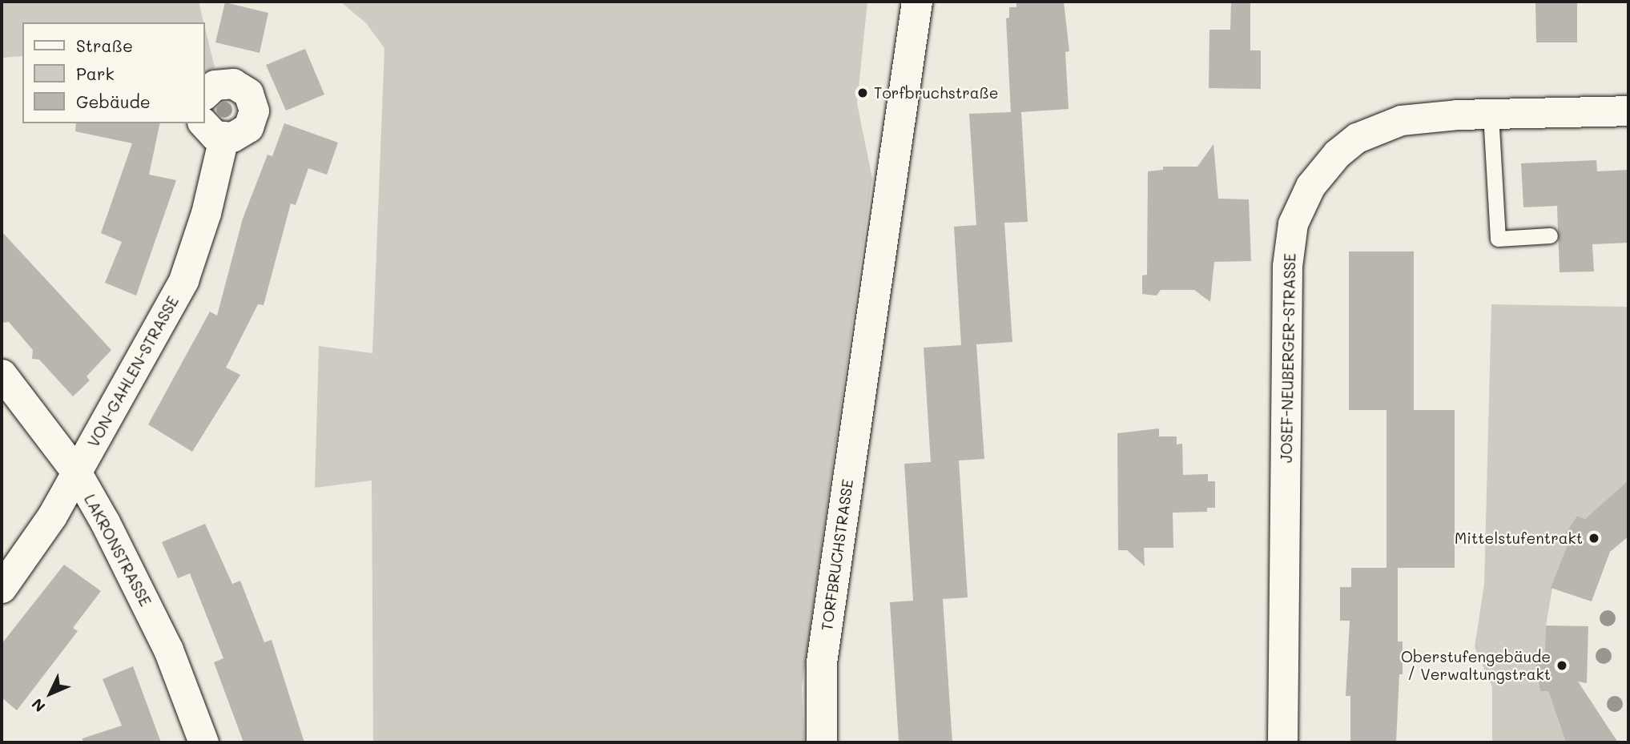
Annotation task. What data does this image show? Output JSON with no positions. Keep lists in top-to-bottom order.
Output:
{
  "streets": {
    "main road": ["TORFBRUCHSTRASSE"],
    "street": ["JOSEF-NEUBERGER-STRASSE", "VON-GAHLEN-STRASSE", "LAKRONSTRASSE"]
  },
  "crossings": [
    ["VON-GAHLEN-STRASSE", "LAKRONSTRASSE"]
  ],
  "places": ["Torfbruchstraße", "Mittelstufentrakt", "Oberstufengebäude / Verwaltungstrakt"],
  "legend": ["Straße", "Park", "Gebäude"],
  "north": "bottom left"
}
